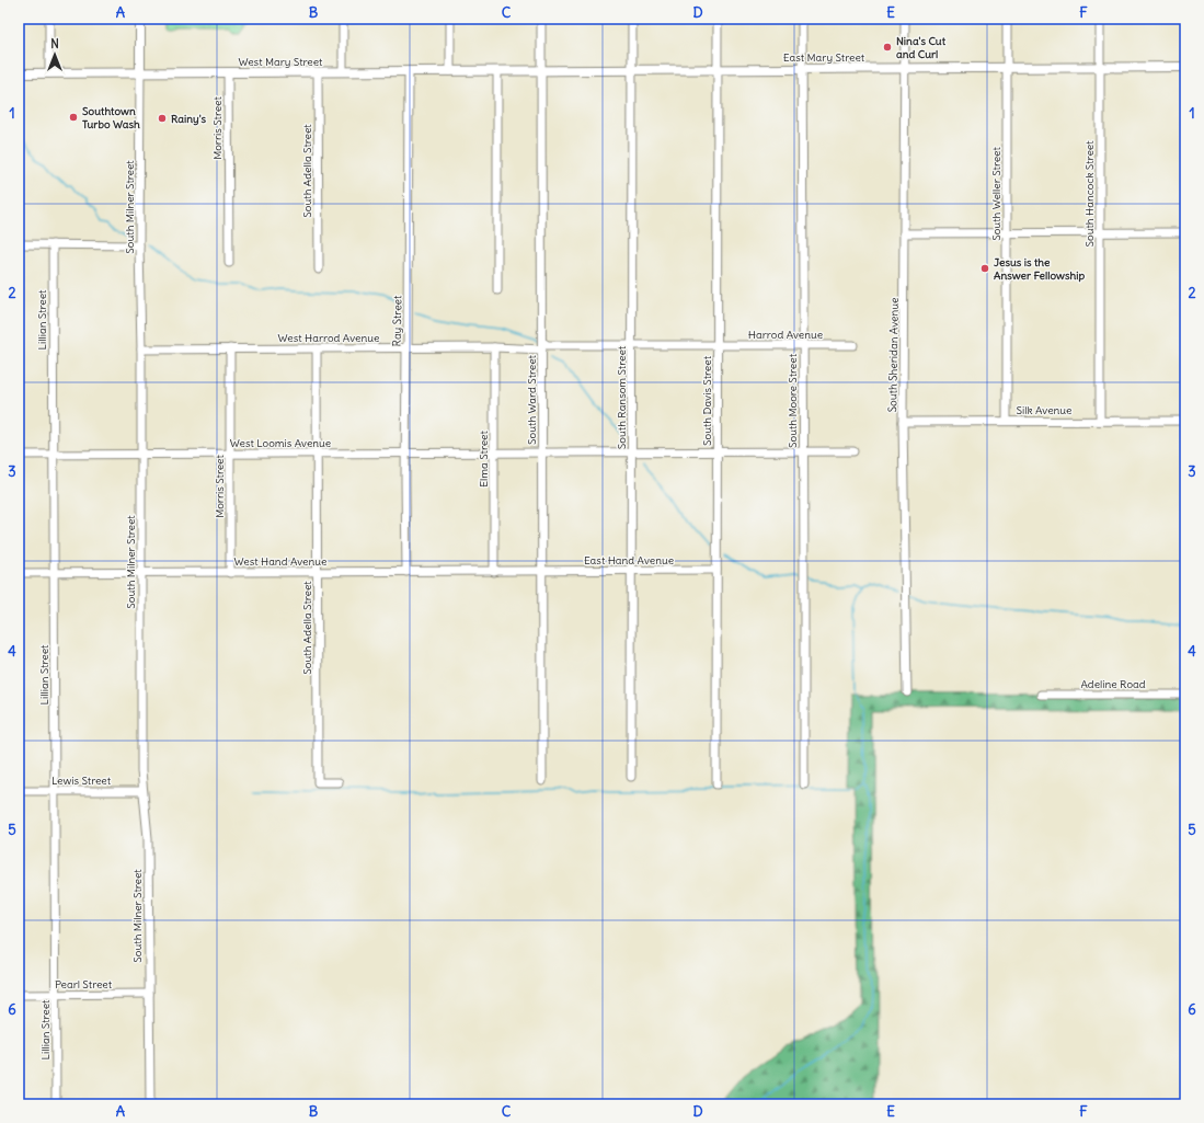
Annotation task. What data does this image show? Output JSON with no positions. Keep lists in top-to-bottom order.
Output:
{
  "streets": {
    "main road": ["East Mary Street", "West Mary Street", "South Milner Street"],
    "street": [
      "Morris Street",
      "South Adella Street",
      "South Weller Street",
      "South Hancock Street",
      "Lillian Street",
      "Ray Street",
      "Harrod Avenue",
      "West Harrod Avenue",
      "South Sheridan Avenue",
      "South Ransom Street",
      "South Ward Street",
      "South Davis Street",
      "South Moore Street",
      "Silk Avenue",
      "West Loomis Avenue",
      "Elma Street",
      "East Hand Avenue",
      "West Hand Avenue",
      "Adeline Road",
      "Lewis Street",
      "Pearl Street"
    ]
  },
  "crossings": [
    ["East Mary Street", "West Mary Street"],
    ["East Mary Street", "South Weller Street"],
    ["East Mary Street", "South Hancock Street"],
    ["East Mary Street", "South Sheridan Avenue"],
    ["East Mary Street", "South Ransom Street"],
    ["East Mary Street", "South Ward Street"],
    ["East Mary Street", "South Davis Street"],
    ["East Mary Street", "South Moore Street"],
    ["West Mary Street", "Morris Street"],
    ["West Mary Street", "South Adella Street"],
    ["West Mary Street", "South Milner Street"],
    ["West Mary Street", "Ray Street"],
    ["West Mary Street", "South Ward Street"],
    ["Morris Street", "West Harrod Avenue"],
    ["Morris Street", "West Loomis Avenue"],
    ["Morris Street", "West Hand Avenue"],
    ["South Adella Street", "West Harrod Avenue"],
    ["South Adella Street", "West Loomis Avenue"],
    ["South Adella Street", "West Hand Avenue"],
    ["South Weller Street", "Silk Avenue"],
    ["South Hancock Street", "Silk Avenue"],
    ["South Milner Street", "West Harrod Avenue"],
    ["South Milner Street", "West Loomis Avenue"],
    ["South Milner Street", "West Hand Avenue"],
    ["South Milner Street", "Lewis Street"],
    ["South Milner Street", "Pearl Street"],
    ["Lillian Street", "West Loomis Avenue"],
    ["Lillian Street", "West Hand Avenue"],
    ["Lillian Street", "Lewis Street"],
    ["Lillian Street", "Pearl Street"],
    ["Ray Street", "West Harrod Avenue"],
    ["Ray Street", "West Loomis Avenue"],
    ["Ray Street", "West Hand Avenue"],
    ["Harrod Avenue", "West Harrod Avenue"],
    ["Harrod Avenue", "South Ransom Street"],
    ["Harrod Avenue", "South Davis Street"],
    ["Harrod Avenue", "South Moore Street"],
    ["West Harrod Avenue", "South Ransom Street"],
    ["West Harrod Avenue", "South Ward Street"],
    ["West Harrod Avenue", "Elma Street"],
    ["South Sheridan Avenue", "Silk Avenue"],
    ["South Ransom Street", "West Loomis Avenue"],
    ["South Ransom Street", "East Hand Avenue"],
    ["South Ward Street", "West Loomis Avenue"],
    ["South Ward Street", "East Hand Avenue"],
    ["South Ward Street", "West Hand Avenue"],
    ["South Davis Street", "West Loomis Avenue"],
    ["South Davis Street", "East Hand Avenue"],
    ["South Moore Street", "West Loomis Avenue"],
    ["West Loomis Avenue", "Elma Street"],
    ["Elma Street", "West Hand Avenue"],
    ["East Hand Avenue", "West Hand Avenue"]
  ],
  "places": [
    "Nina's Cut and Curl",
    "Southtown Turbo Wash",
    "Rainy's",
    "Jesus is the Answer Fellowship"
  ],
  "north": "top",
  "grid": {
    "columns": [
      "A",
      "B",
      "C",
      "D",
      "E",
      "F"
    ],
    "rows": [
      "1",
      "2",
      "3",
      "4",
      "5",
      "6"
    ]
  }
}
